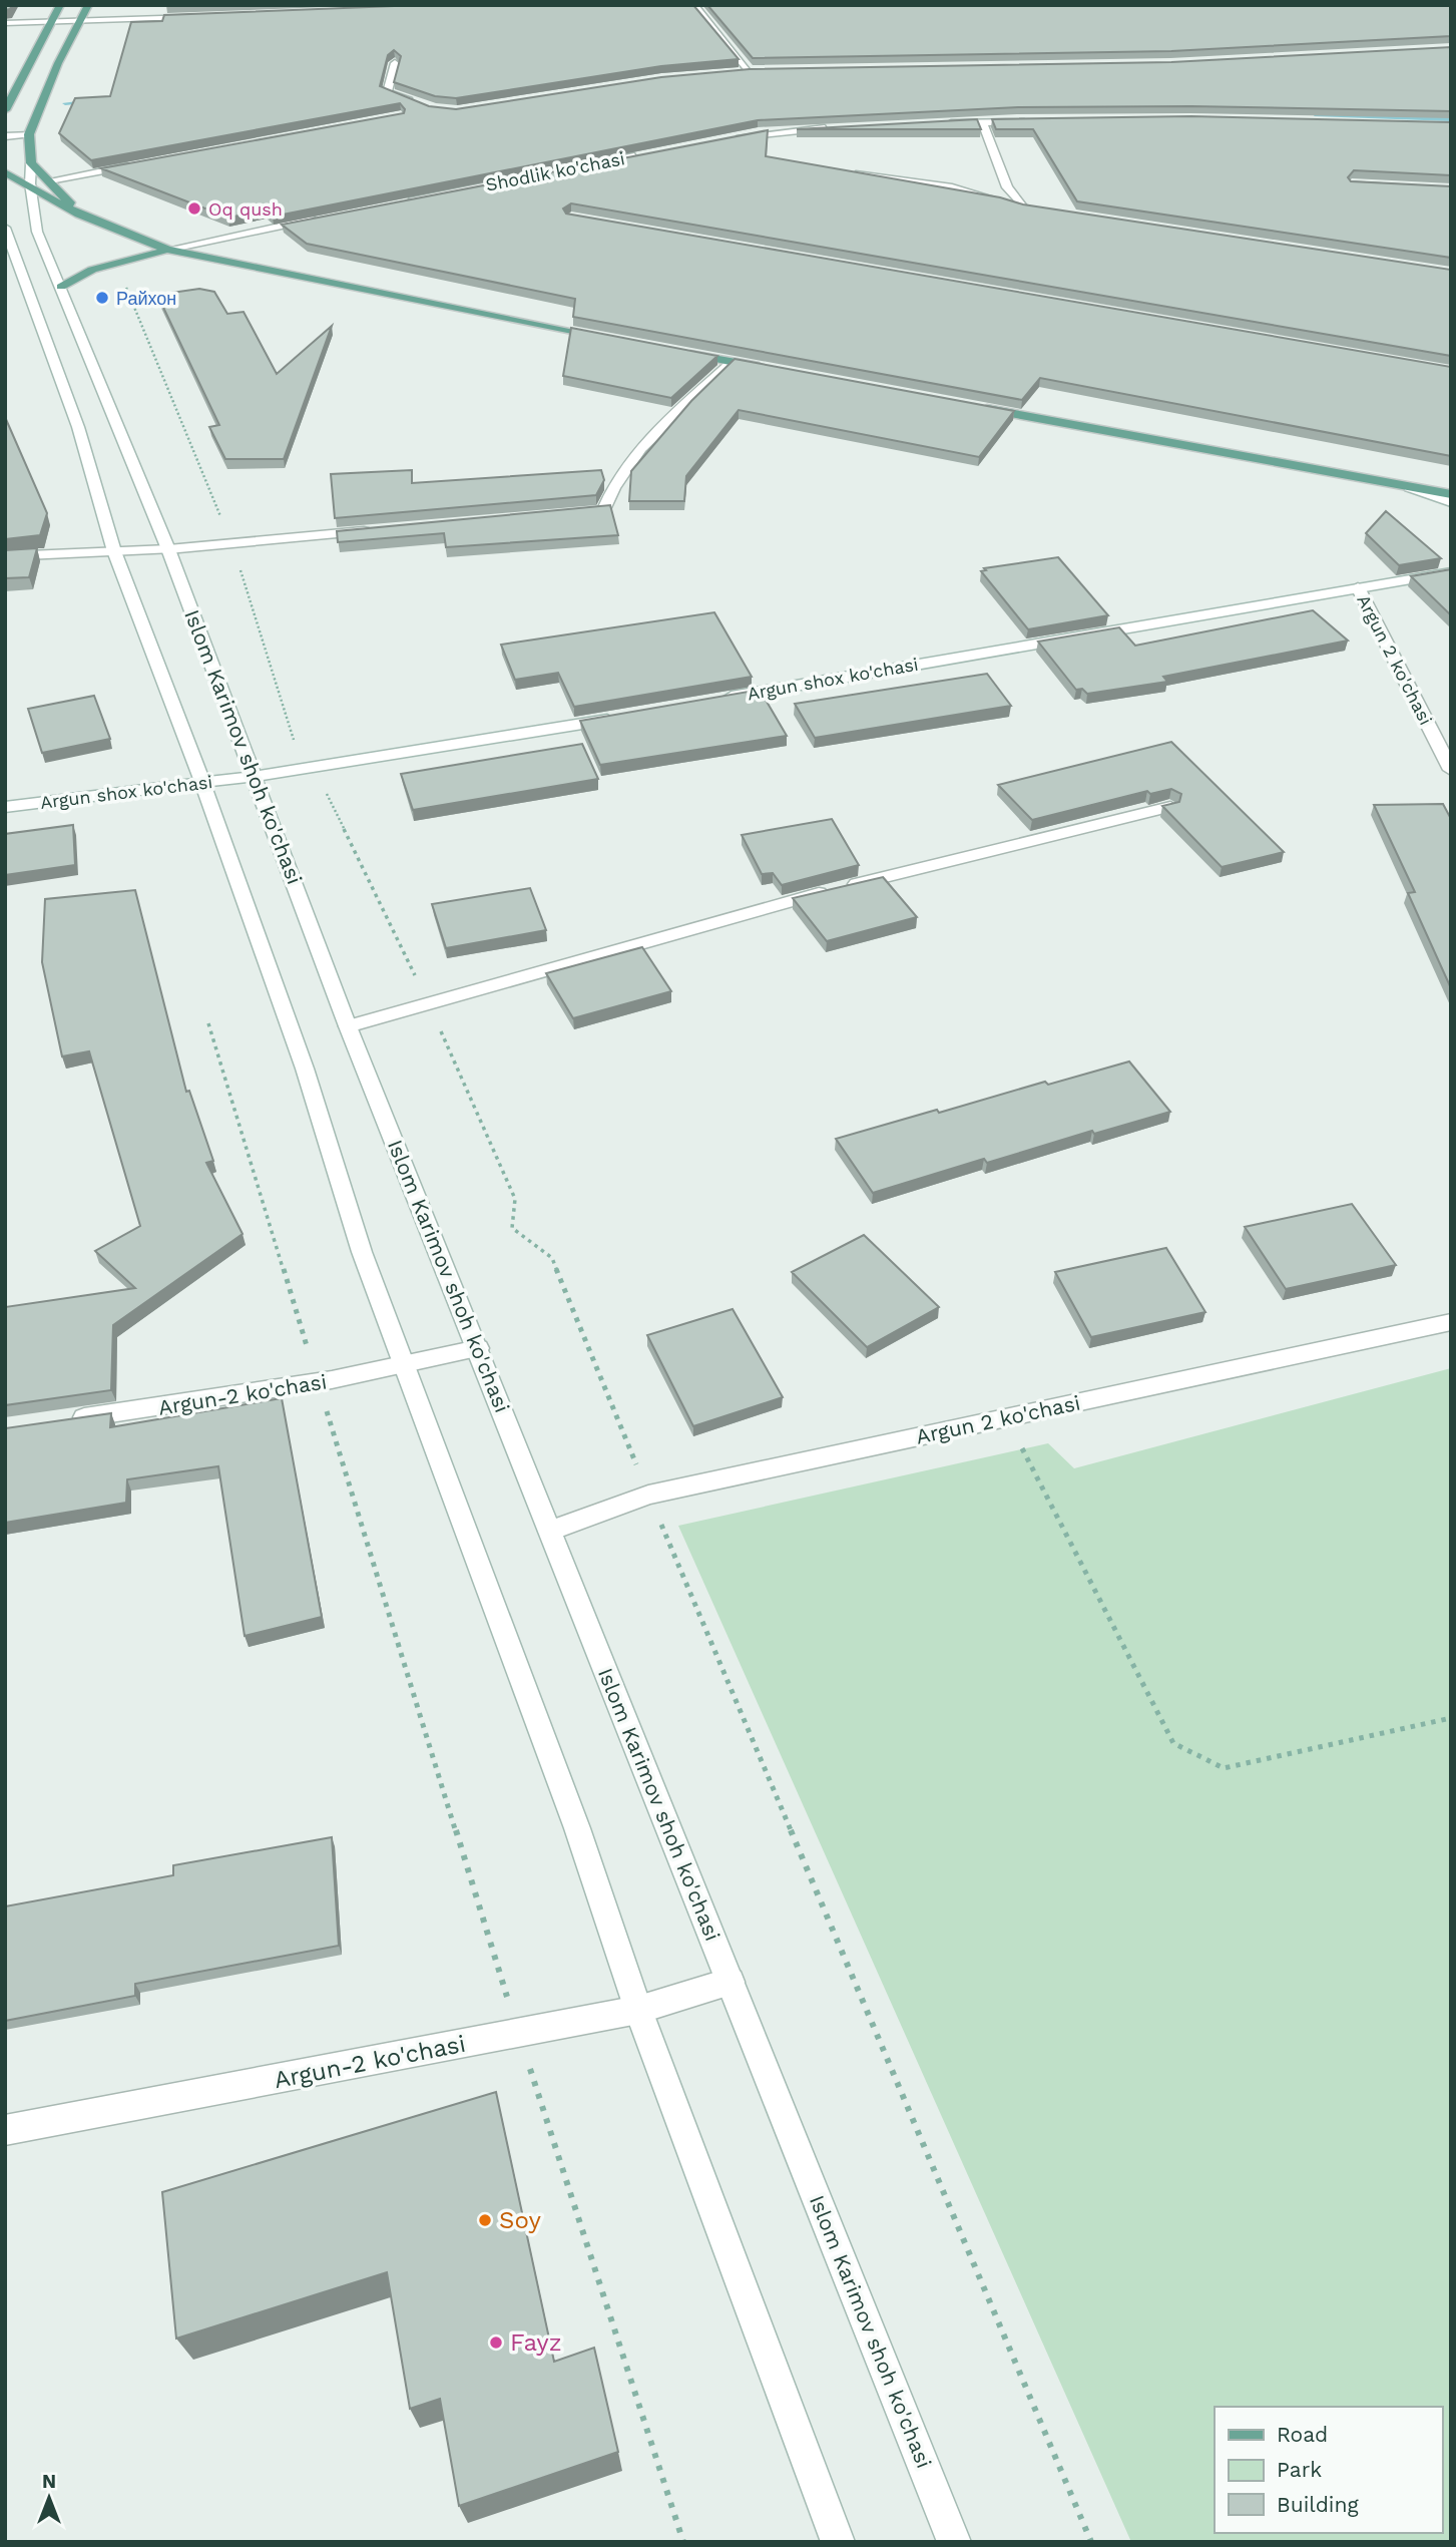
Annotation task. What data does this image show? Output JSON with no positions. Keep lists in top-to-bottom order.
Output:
{
  "streets": {
    "main road": [
      "Shodlik ko'chasi",
      "Argun 2 ko'chasi",
      "Argun shox ko'chasi",
      "Islom Karimov shoh ko'chasi",
      "Argun-2 ko'chasi"
    ]
  },
  "crossings": [
    ["Argun 2 ko'chasi", "Argun shox ko'chasi"],
    ["Argun 2 ko'chasi", "Islom Karimov shoh ko'chasi"],
    ["Argun shox ko'chasi", "Islom Karimov shoh ko'chasi"],
    ["Islom Karimov shoh ko'chasi", "Argun-2 ko'chasi"]
  ],
  "places": [
    "Oq qush",
    "Райхон",
    "Soy",
    "Fayz"
  ],
  "legend": ["Road", "Park", "Building"],
  "north": "top"
}
